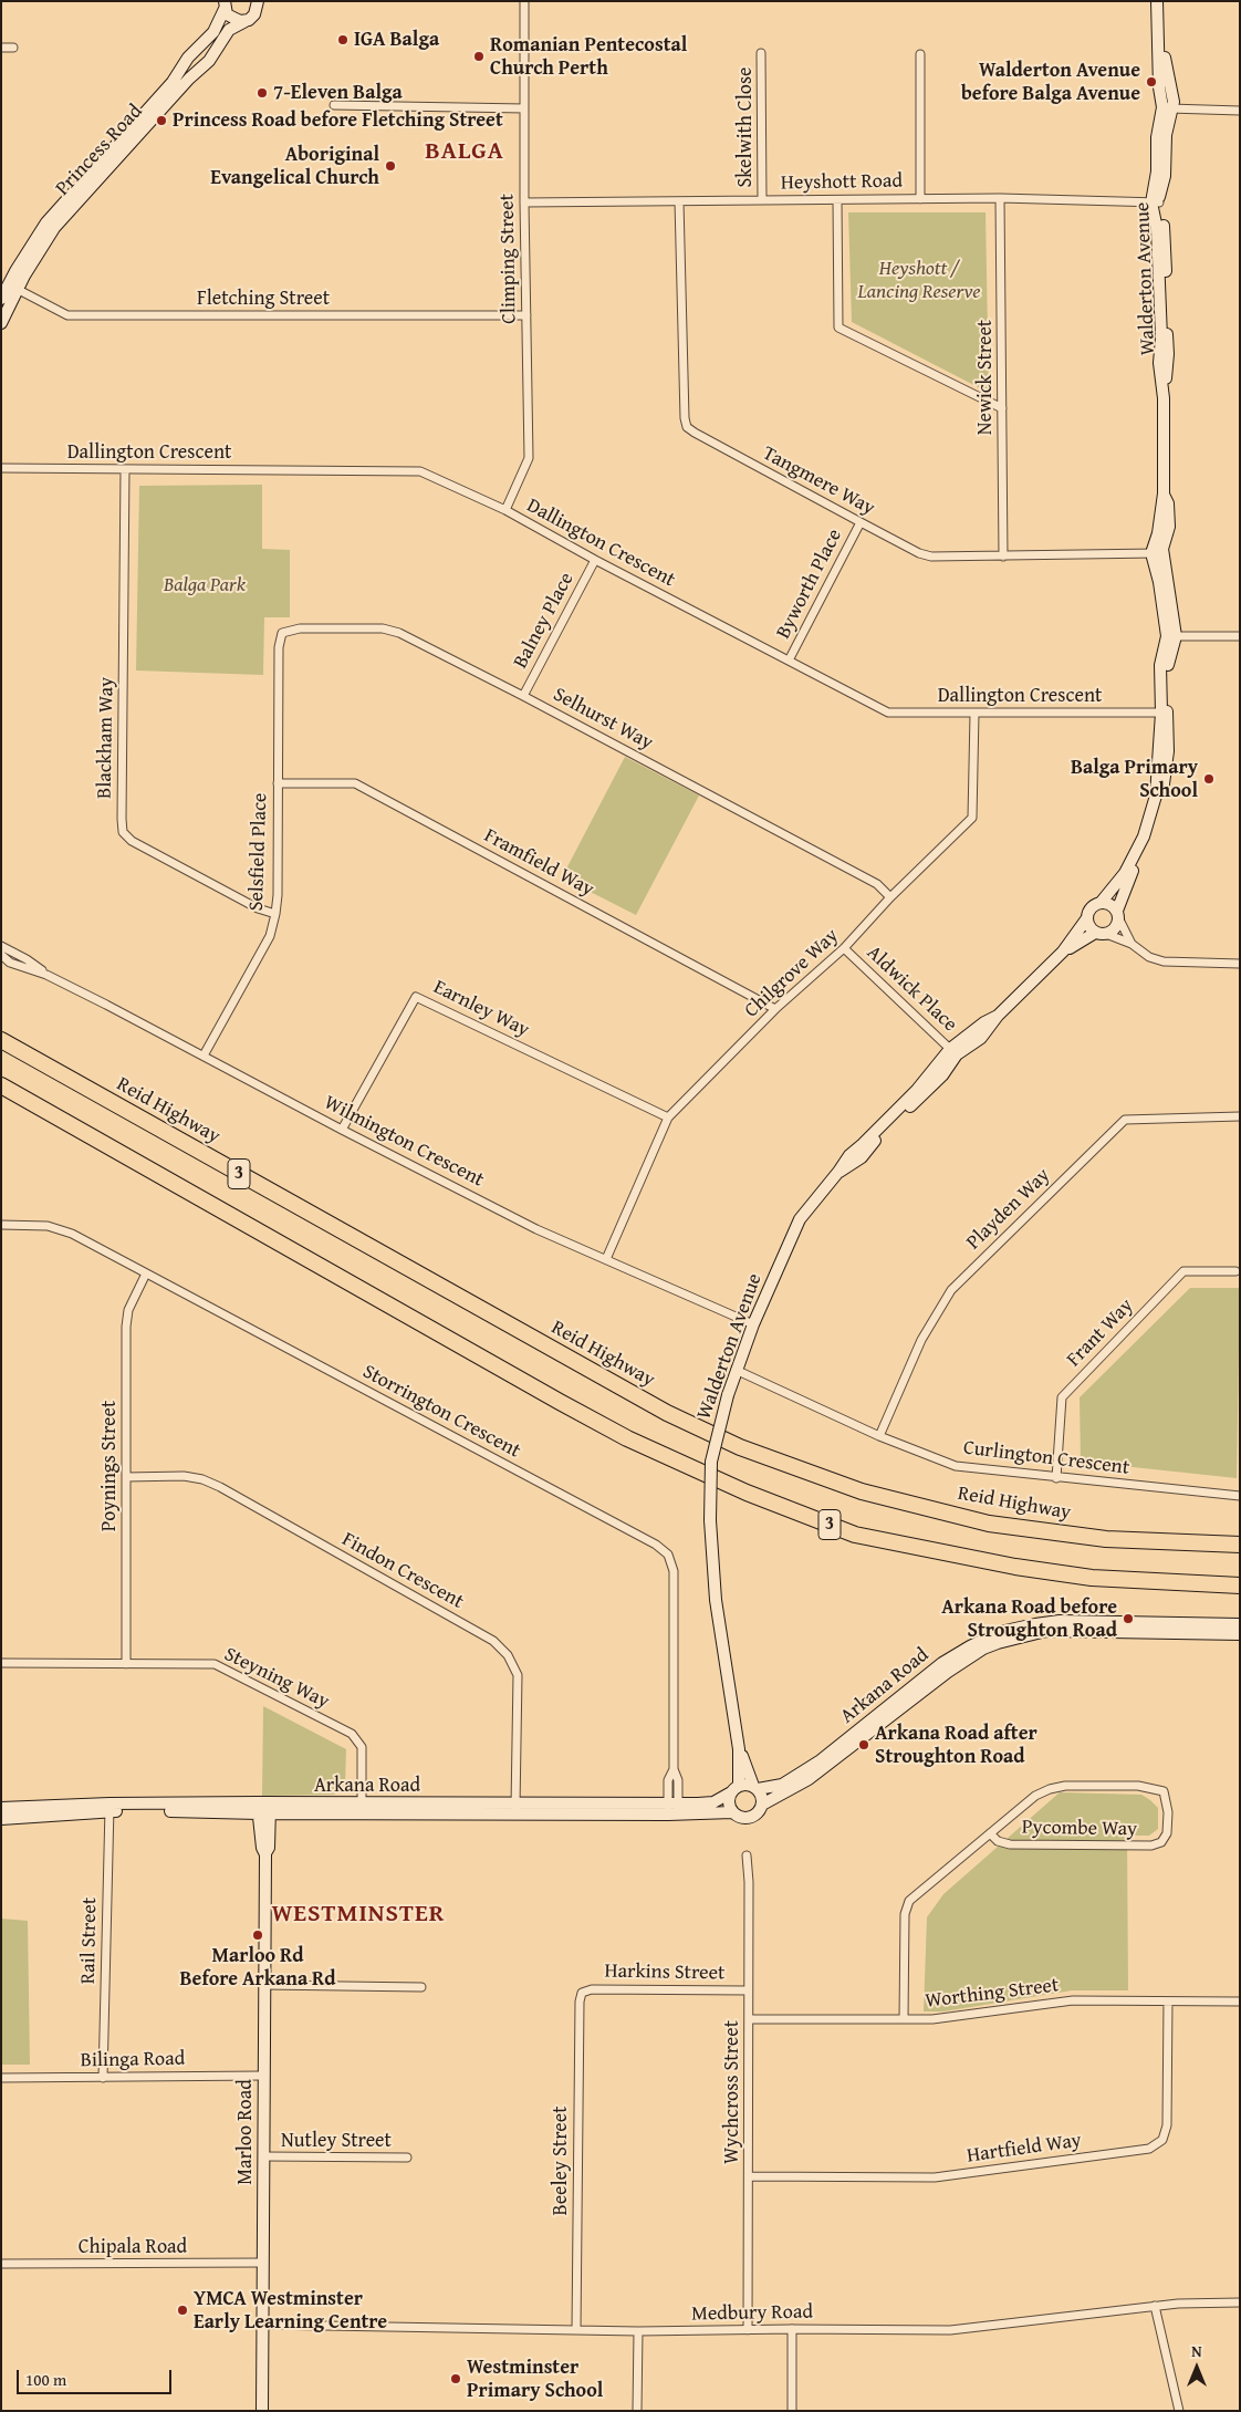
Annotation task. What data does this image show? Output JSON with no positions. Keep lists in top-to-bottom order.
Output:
{
  "streets": {
    "highway": ["Reid Highway", "3"],
    "street": [
      "Skelwith Close",
      "Princess Road",
      "Heyshott Road",
      "Climping Street",
      "Walderton Avenue",
      "Fletching Street",
      "Newick Street",
      "Dallington Crescent",
      "Tangmere Way",
      "Byworth Place",
      "Balney Place",
      "Selhurst Way",
      "Blackham Way",
      "Selsfield Place",
      "Framfield Way",
      "Chilgrove Way",
      "Aldwick Place",
      "Earnley Way",
      "Wilmington Crescent",
      "Playden Way",
      "Frant Way",
      "Storrington Crescent",
      "Curlington Crescent",
      "Poynings Street",
      "Findon Crescent",
      "Steyning Way",
      "Arkana Road",
      "Pycombe Way",
      "Rail Street",
      "Harkins Street",
      "Worthing Street",
      "Bilinga Road",
      "Wychcross Street",
      "Marloo Road",
      "Nutley Street",
      "Hartfield Way",
      "Beeley Street",
      "Chipala Road",
      "Medbury Road"
    ]
  },
  "crossings": [
    ["Skelwith Close", "Heyshott Road"],
    ["Princess Road", "Fletching Street"],
    ["Heyshott Road", "Climping Street"],
    ["Heyshott Road", "Walderton Avenue"],
    ["Heyshott Road", "Newick Street"],
    ["Heyshott Road", "Tangmere Way"],
    ["Climping Street", "Fletching Street"],
    ["Climping Street", "Dallington Crescent"],
    ["Walderton Avenue", "Dallington Crescent"],
    ["Walderton Avenue", "Tangmere Way"],
    ["Walderton Avenue", "Aldwick Place"],
    ["Walderton Avenue", "Wilmington Crescent"],
    ["Walderton Avenue", "Curlington Crescent"],
    ["Walderton Avenue", "Arkana Road"],
    ["Newick Street", "Tangmere Way"],
    ["Dallington Crescent", "Byworth Place"],
    ["Dallington Crescent", "Balney Place"],
    ["Dallington Crescent", "Blackham Way"],
    ["Dallington Crescent", "Chilgrove Way"],
    ["Tangmere Way", "Byworth Place"],
    ["Balney Place", "Selhurst Way"],
    ["Selhurst Way", "Selsfield Place"],
    ["Selhurst Way", "Chilgrove Way"],
    ["Blackham Way", "Selsfield Place"],
    ["Selsfield Place", "Framfield Way"],
    ["Selsfield Place", "Wilmington Crescent"],
    ["Framfield Way", "Chilgrove Way"],
    ["Chilgrove Way", "Aldwick Place"],
    ["Chilgrove Way", "Earnley Way"],
    ["Chilgrove Way", "Wilmington Crescent"],
    ["Earnley Way", "Wilmington Crescent"],
    ["Playden Way", "Curlington Crescent"],
    ["Frant Way", "Curlington Crescent"],
    ["Storrington Crescent", "Poynings Street"],
    ["Storrington Crescent", "Arkana Road"],
    ["Poynings Street", "Findon Crescent"],
    ["Poynings Street", "Steyning Way"],
    ["Findon Crescent", "Arkana Road"],
    ["Steyning Way", "Arkana Road"],
    ["Arkana Road", "Rail Street"],
    ["Arkana Road", "Marloo Road"],
    ["Pycombe Way", "Worthing Street"],
    ["Rail Street", "Bilinga Road"],
    ["Harkins Street", "Wychcross Street"],
    ["Harkins Street", "Beeley Street"],
    ["Worthing Street", "Wychcross Street"],
    ["Worthing Street", "Hartfield Way"],
    ["Bilinga Road", "Marloo Road"],
    ["Wychcross Street", "Hartfield Way"],
    ["Wychcross Street", "Medbury Road"],
    ["Marloo Road", "Nutley Street"],
    ["Marloo Road", "Chipala Road"],
    ["Marloo Road", "Medbury Road"],
    ["Beeley Street", "Medbury Road"]
  ],
  "districts": ["BALGA", "WESTMINSTER"],
  "parks": ["Heyshott / Lancing Reserve", "Balga Park"],
  "places": [
    "IGA Balga",
    "Romanian Pentecostal Church Perth",
    "Walderton Avenue before Balga Avenue",
    "7-Eleven Balga",
    "Princess Road before Fletching Street",
    "Aboriginal Evangelical Church",
    "Balga Primary School",
    "Arkana Road before Stroughton Road",
    "Arkana Road after Stroughton Road",
    "Marloo Rd Before Arkana Rd",
    "YMCA Westminster Early Learning Centre",
    "Westminster Primary School"
  ],
  "scale_bar": "100 m",
  "north": "top"
}
